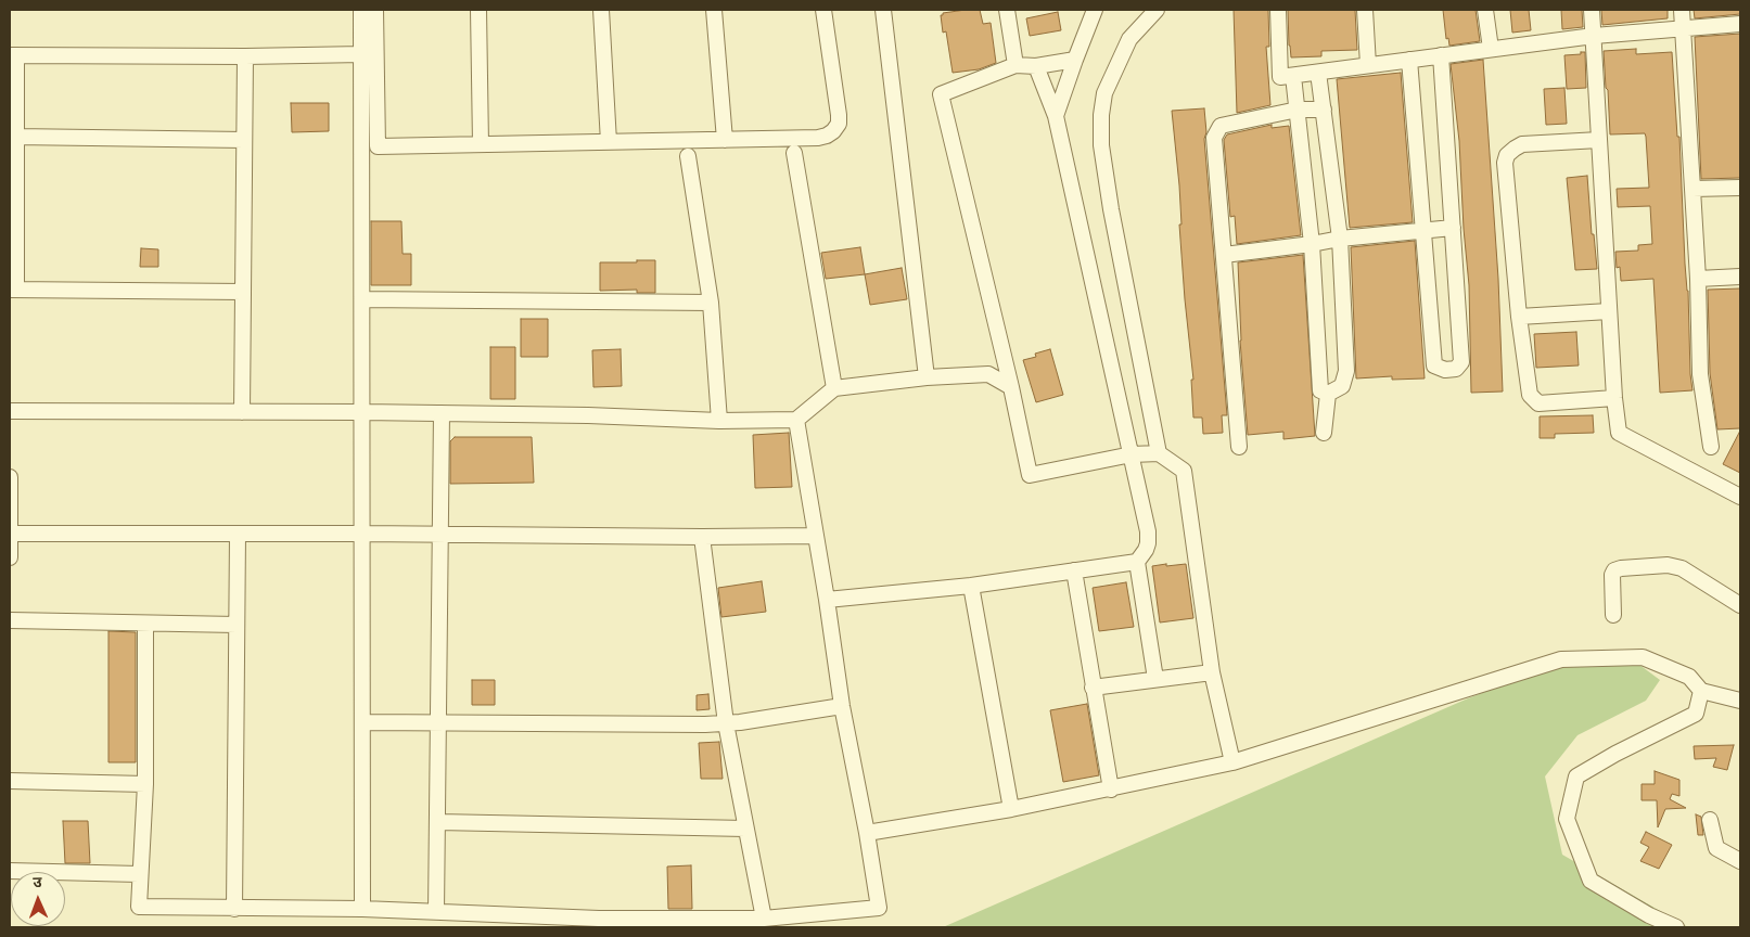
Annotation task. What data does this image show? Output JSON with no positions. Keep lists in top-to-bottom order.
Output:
{
  "north": "top"
}
